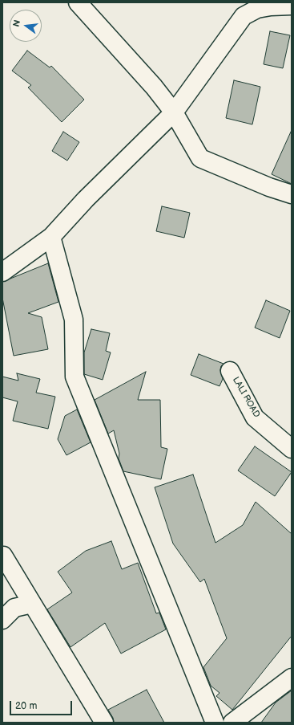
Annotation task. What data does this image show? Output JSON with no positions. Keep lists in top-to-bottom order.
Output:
{
  "streets": {
    "street": ["LALI ROAD"]
  },
  "scale_bar": "20 m",
  "north": "left"
}
